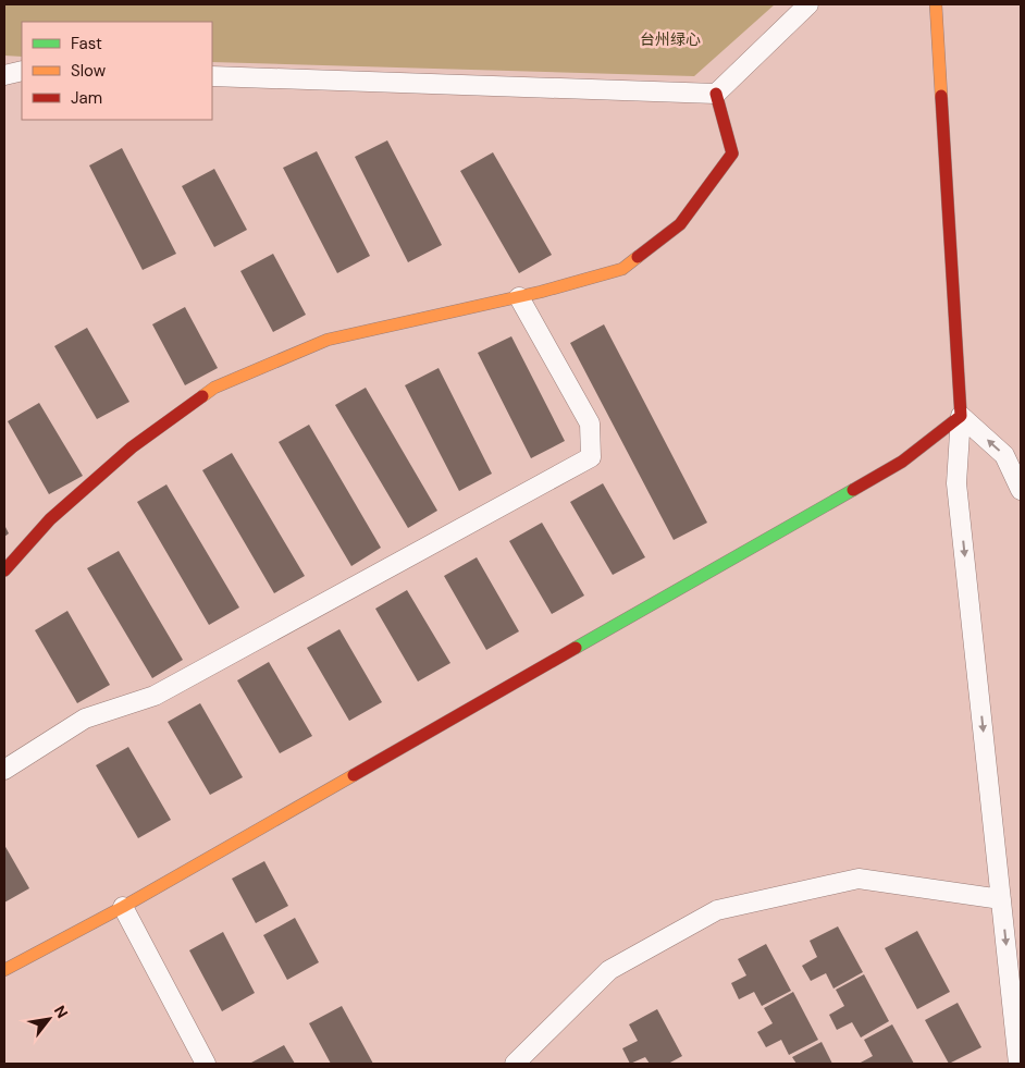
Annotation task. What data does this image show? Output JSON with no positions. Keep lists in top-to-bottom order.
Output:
{
  "parks": ["台州绿心"],
  "legend": ["Fast", "Slow", "Jam"],
  "north": "top right"
}
